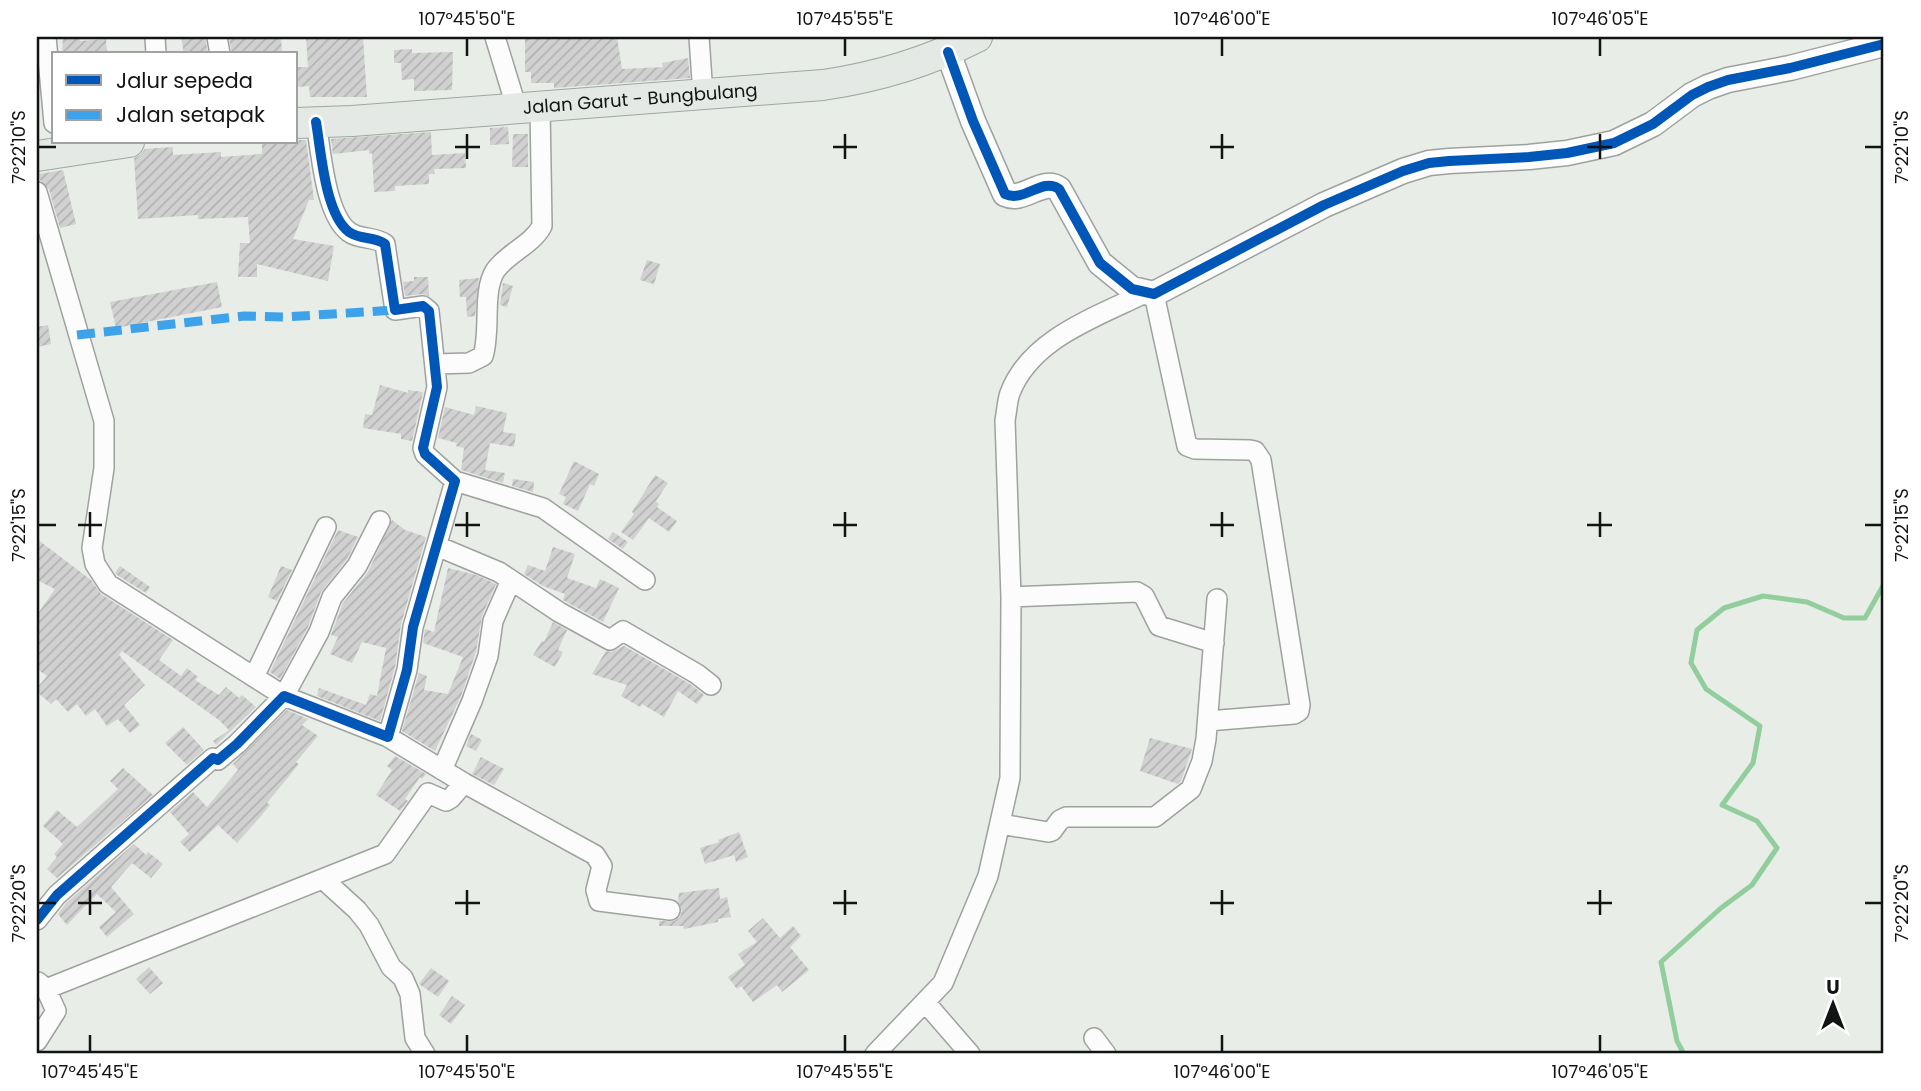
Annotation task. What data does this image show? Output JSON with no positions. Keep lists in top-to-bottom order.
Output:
{
  "streets": {
    "main road": ["Jalan Garut - Bungbulang"]
  },
  "legend": ["Jalur sepeda", "Jalan setapak"],
  "north": "top",
  "coordinates": [
    "107°45'50\"E",
    "107°45'55\"E",
    "107°46'00\"E",
    "107°46'05\"E",
    "7°22'10\"S",
    "7°22'15\"S",
    "7°22'20\"S",
    "107°45'45\"E"
  ]
}
